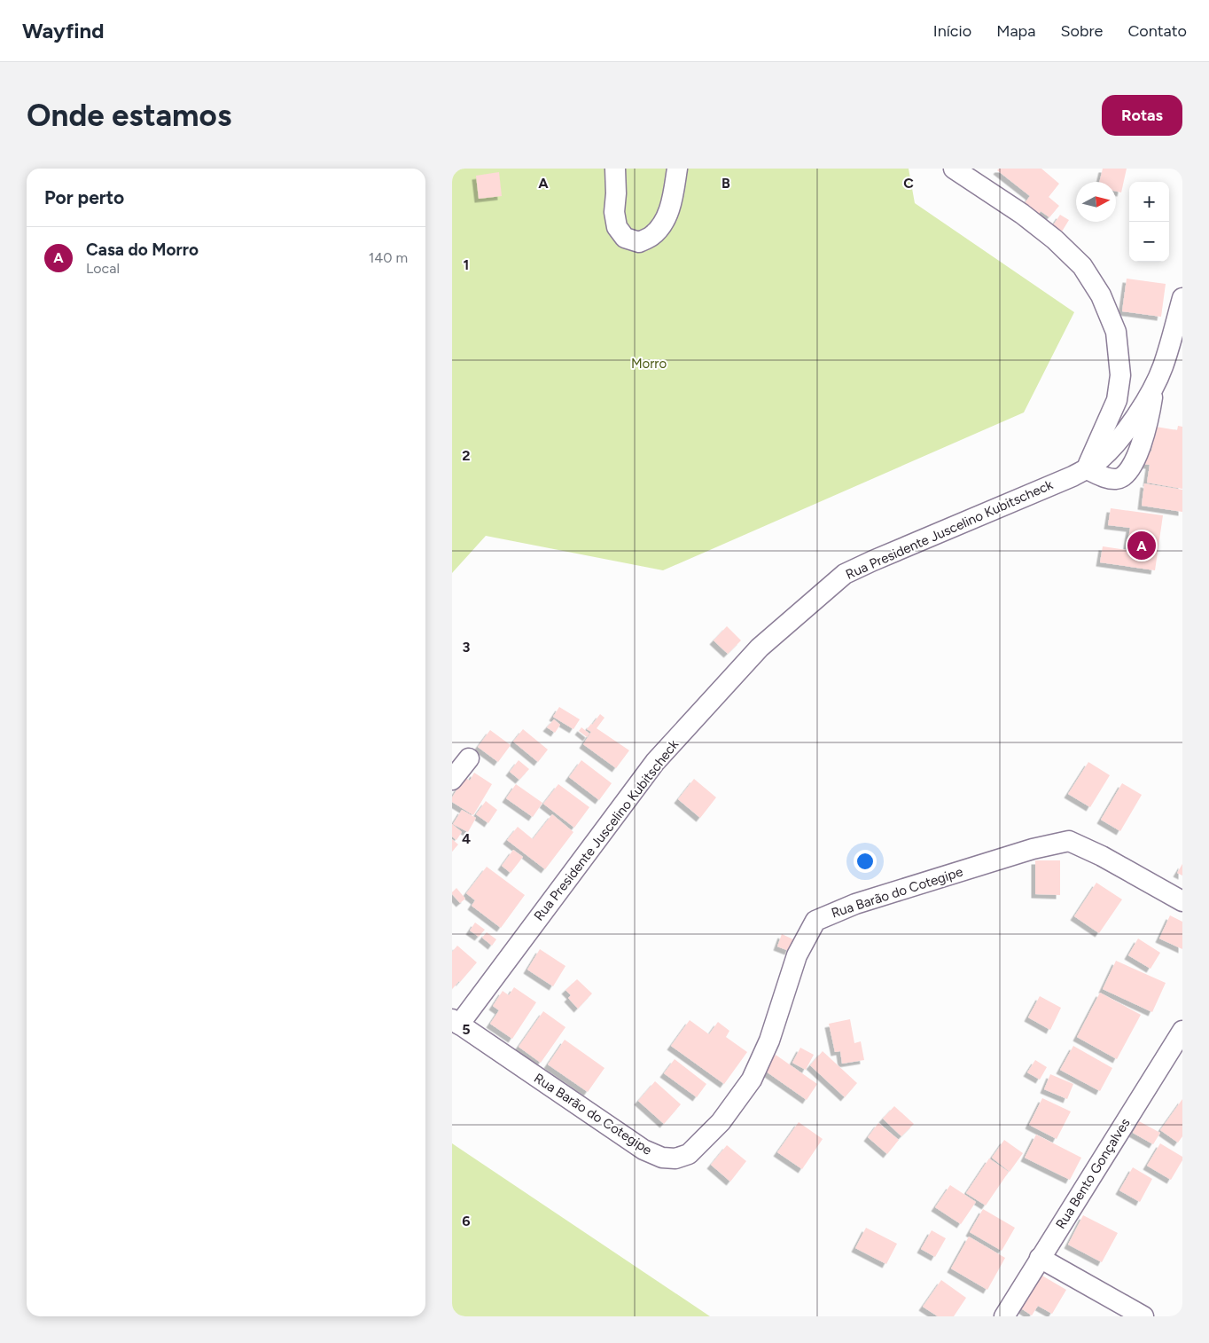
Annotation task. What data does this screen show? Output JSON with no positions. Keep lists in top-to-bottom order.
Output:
{
  "streets": {
    "street": ["Rua Presidente Juscelino Kubitscheck", "Rua Barão do Cotegipe", "Rua Bento Gonçalves"]
  },
  "crossings": [
    ["Rua Presidente Juscelino Kubitscheck", "Rua Barão do Cotegipe"]
  ],
  "parks": ["Morro"],
  "north": "right",
  "page": {
    "header": "Wayfind",
    "nav": [
      "Início",
      "Mapa",
      "Sobre",
      "Contato"
    ],
    "buttons": "Rotas",
    "title": "Onde estamos",
    "heading": "Por perto",
    "map_buttons": ["+", "−"],
    "list": [
      {
        "mark": "A",
        "name": "Casa do Morro",
        "note": "Local",
        "value": "140 m"
      }
    ],
    "pins": "A"
  },
  "grid": {
    "columns": ["A", "B", "C"],
    "rows": [
      "1",
      "2",
      "3",
      "4",
      "5",
      "6"
    ]
  }
}
